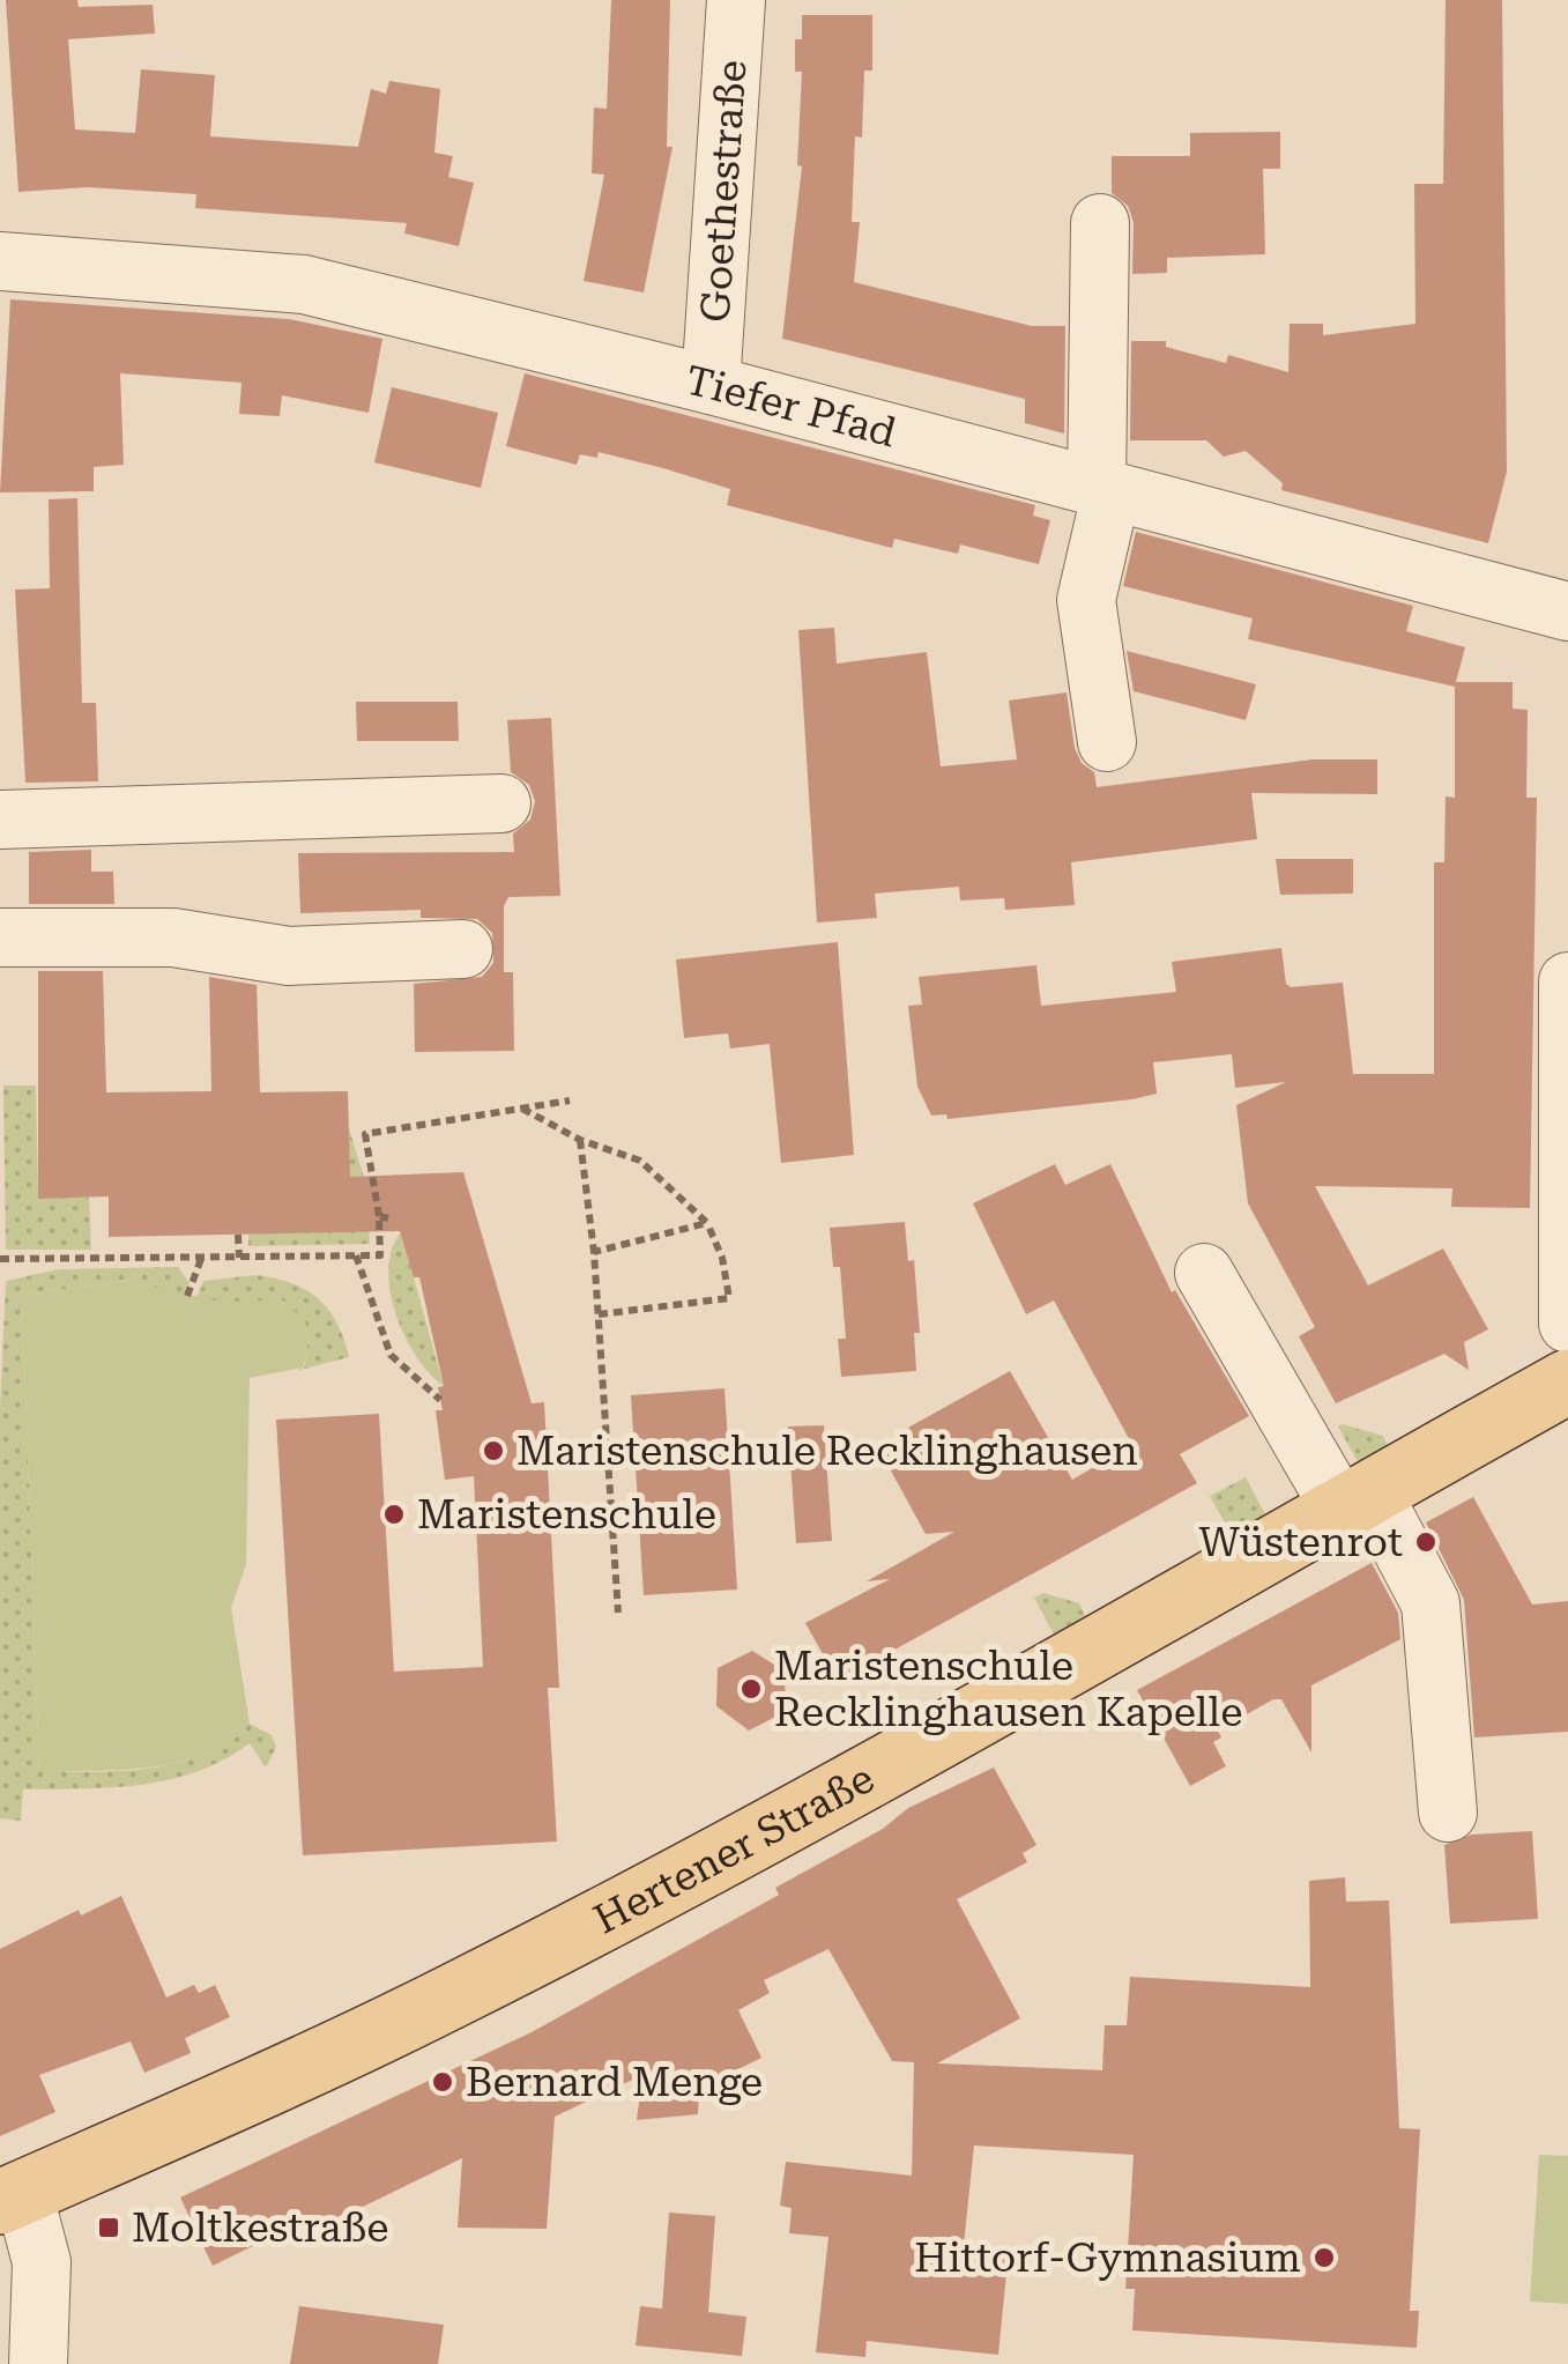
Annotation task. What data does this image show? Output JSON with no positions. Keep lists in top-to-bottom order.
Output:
{
  "streets": {
    "main road": ["Hertener Straße"],
    "street": ["Goethestraße", "Tiefer Pfad"]
  },
  "crossings": [
    ["Goethestraße", "Tiefer Pfad"]
  ],
  "places": {
    "other": [
      "Maristenschule Recklinghausen",
      "Maristenschule",
      "Wüstenrot",
      "Maristenschule Recklinghausen Kapelle",
      "Bernard Menge",
      "Hittorf-Gymnasium"
    ],
    "transit": ["Moltkestraße"]
  }
}
